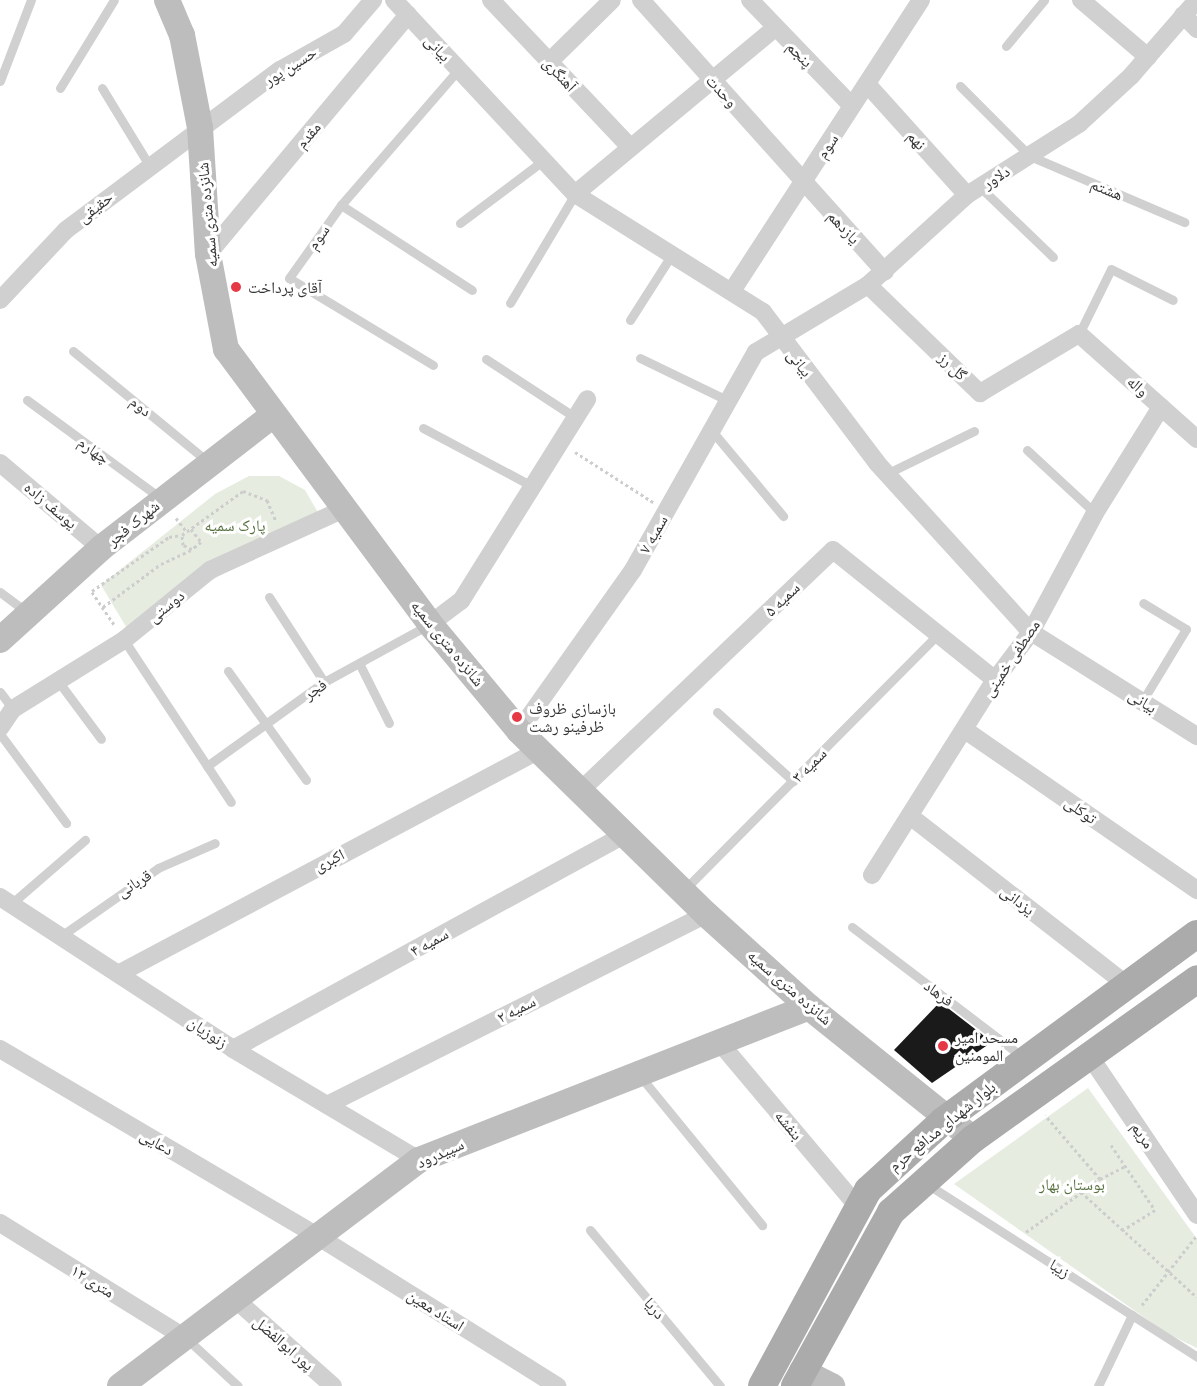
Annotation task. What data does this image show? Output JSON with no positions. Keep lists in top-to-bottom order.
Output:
{
  "streets": {
    "main road": ["بلوار شهدای مدافع حرم"],
    "street": [
      "بیانی",
      "پنجم",
      "حسین پور",
      "آهنگری",
      "وحدت",
      "مقدم",
      "نهم",
      "سوم",
      "دلاور",
      "حقیقی",
      "شانزده متری سمیه",
      "یازدهم",
      "گل رز",
      "واله",
      "یوسف زاده",
      "شهرک فجر",
      "سمیه ۷",
      "سمیه ۵",
      "دوستی",
      "مصطفی خمینی",
      "توکلی",
      "اکبری",
      "یزدانی",
      "سمیه ۴",
      "سمیه ۲",
      "زنوزیان",
      "بنفشه",
      "مریم",
      "دعایی",
      "سپیدرود",
      "۱۲ متری",
      "استاد معین",
      "پور ابوالفضل"
    ],
    "lane": [
      "هشتم",
      "دوم",
      "چهارم",
      "فجر",
      "سمیه ۳",
      "قربانی",
      "فرهاد",
      "زیبا",
      "دریا"
    ]
  },
  "crossings": [
    ["بیانی", "مقدم"],
    ["بیانی", "سوم"],
    ["بیانی", "دلاور"],
    ["بیانی", "سمیه ۷"],
    ["بیانی", "مصطفی خمینی"],
    ["پنجم", "سوم"],
    ["حسین پور", "حقیقی"],
    ["حسین پور", "شانزده متری سمیه"],
    ["وحدت", "سوم"],
    ["وحدت", "یازدهم"],
    ["مقدم", "شانزده متری سمیه"],
    ["نهم", "سوم"],
    ["نهم", "دلاور"],
    ["سوم", "یازدهم"],
    ["دلاور", "هشتم"],
    ["دلاور", "یازدهم"],
    ["دلاور", "گل رز"],
    ["دلاور", "سمیه ۷"],
    ["حقیقی", "شانزده متری سمیه"],
    ["شانزده متری سمیه", "شهرک فجر"],
    ["شانزده متری سمیه", "سمیه ۷"],
    ["شانزده متری سمیه", "سمیه ۵"],
    ["شانزده متری سمیه", "دوستی"],
    ["شانزده متری سمیه", "فجر"],
    ["شانزده متری سمیه", "سمیه ۳"],
    ["شانزده متری سمیه", "اکبری"],
    ["شانزده متری سمیه", "سمیه ۴"],
    ["شانزده متری سمیه", "سمیه ۲"],
    ["شانزده متری سمیه", "بلوار شهدای مدافع حرم"],
    ["شانزده متری سمیه", "سپیدرود"],
    ["گل رز", "واله"],
    ["واله", "مصطفی خمینی"],
    ["دوم", "شهرک فجر"],
    ["چهارم", "شهرک فجر"],
    ["یوسف زاده", "شهرک فجر"],
    ["سمیه ۵", "مصطفی خمینی"],
    ["سمیه ۵", "سمیه ۳"],
    ["مصطفی خمینی", "توکلی"],
    ["مصطفی خمینی", "یزدانی"],
    ["اکبری", "زنوزیان"],
    ["قربانی", "زنوزیان"],
    ["یزدانی", "بلوار شهدای مدافع حرم"],
    ["سمیه ۴", "زنوزیان"],
    ["فرهاد", "بلوار شهدای مدافع حرم"],
    ["سمیه ۲", "زنوزیان"],
    ["زنوزیان", "سپیدرود"],
    ["بنفشه", "بلوار شهدای مدافع حرم"],
    ["بنفشه", "سپیدرود"],
    ["بلوار شهدای مدافع حرم", "مریم"],
    ["بلوار شهدای مدافع حرم", "زیبا"],
    ["دعایی", "سپیدرود"],
    ["دعایی", "استاد معین"],
    ["سپیدرود", "۱۲ متری"],
    ["سپیدرود", "استاد معین"],
    ["سپیدرود", "پور ابوالفضل"]
  ],
  "parks": ["پارک سمیه", "بوستان بهار"],
  "places": ["آقای پرداخت", "بازسازی ظروف ظرفینو رشت", "مسحد امیر المومنین"]
}
